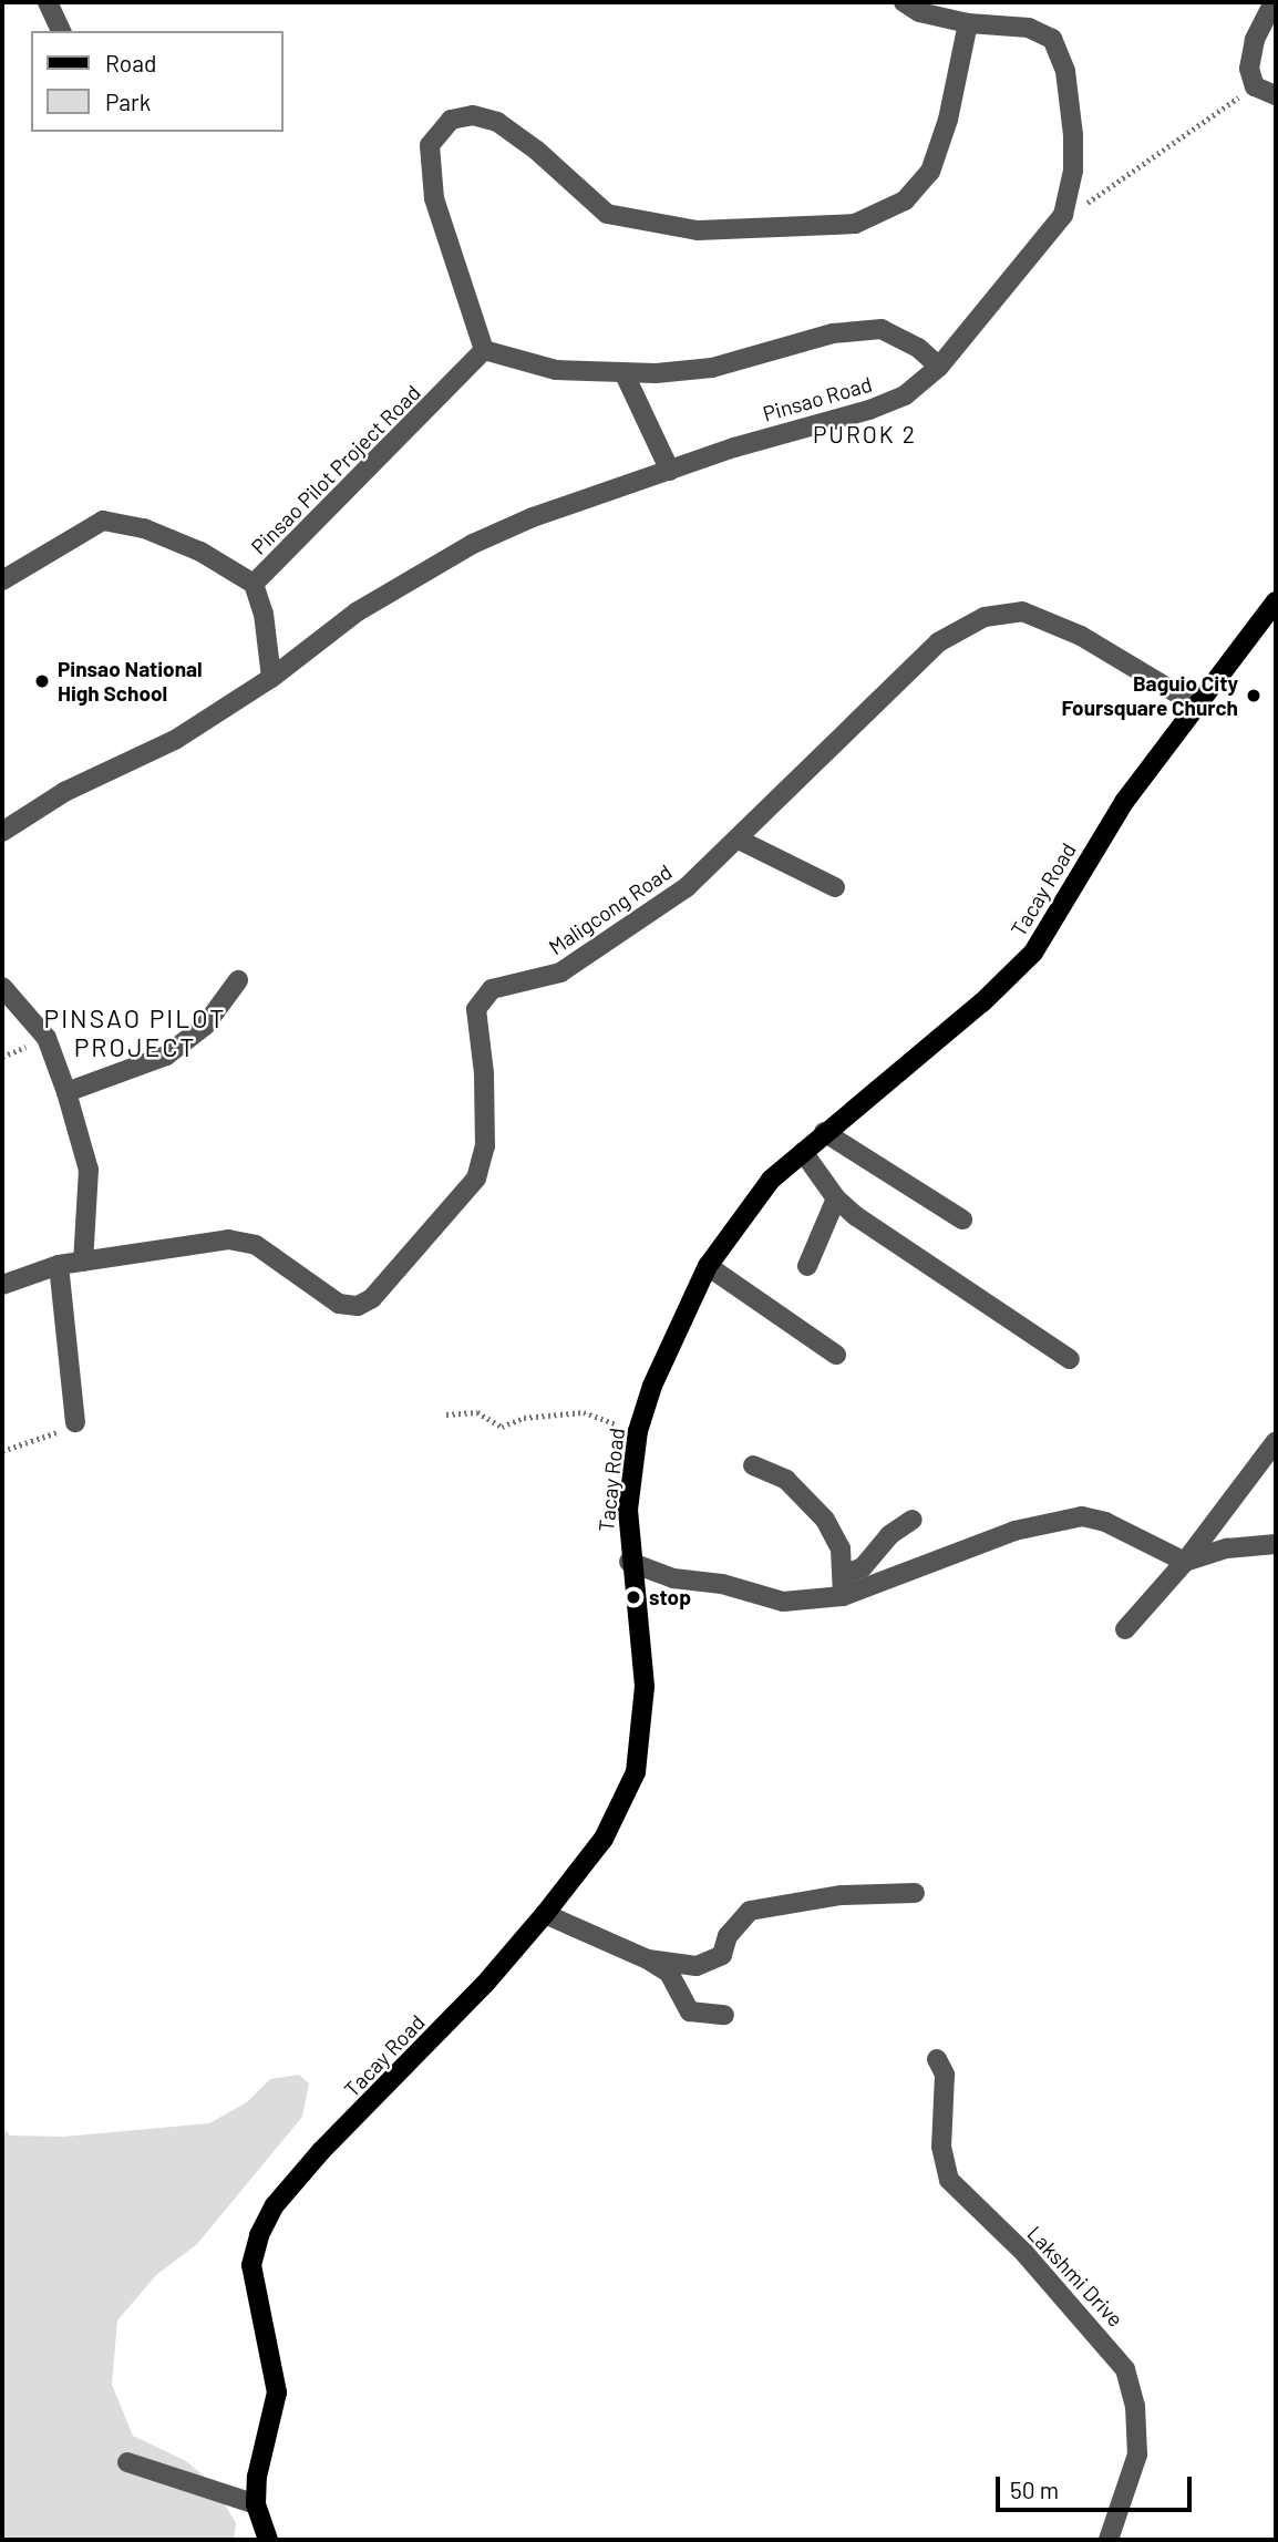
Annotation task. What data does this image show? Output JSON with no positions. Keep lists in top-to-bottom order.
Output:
{
  "streets": {
    "main road": ["Tacay Road"],
    "street": [
      "Pinsao Road",
      "Pinsao Pilot Project Road",
      "Maligcong Road",
      "Lakshmi Drive"
    ]
  },
  "crossings": [
    ["Tacay Road", "Maligcong Road"]
  ],
  "districts": ["PUROK 2", "PINSAO PILOT PROJECT"],
  "places": ["Pinsao National High School", "Baguio City Foursquare Church", "stop"],
  "legend": ["Road", "Park"],
  "scale_bar": "50 m"
}
